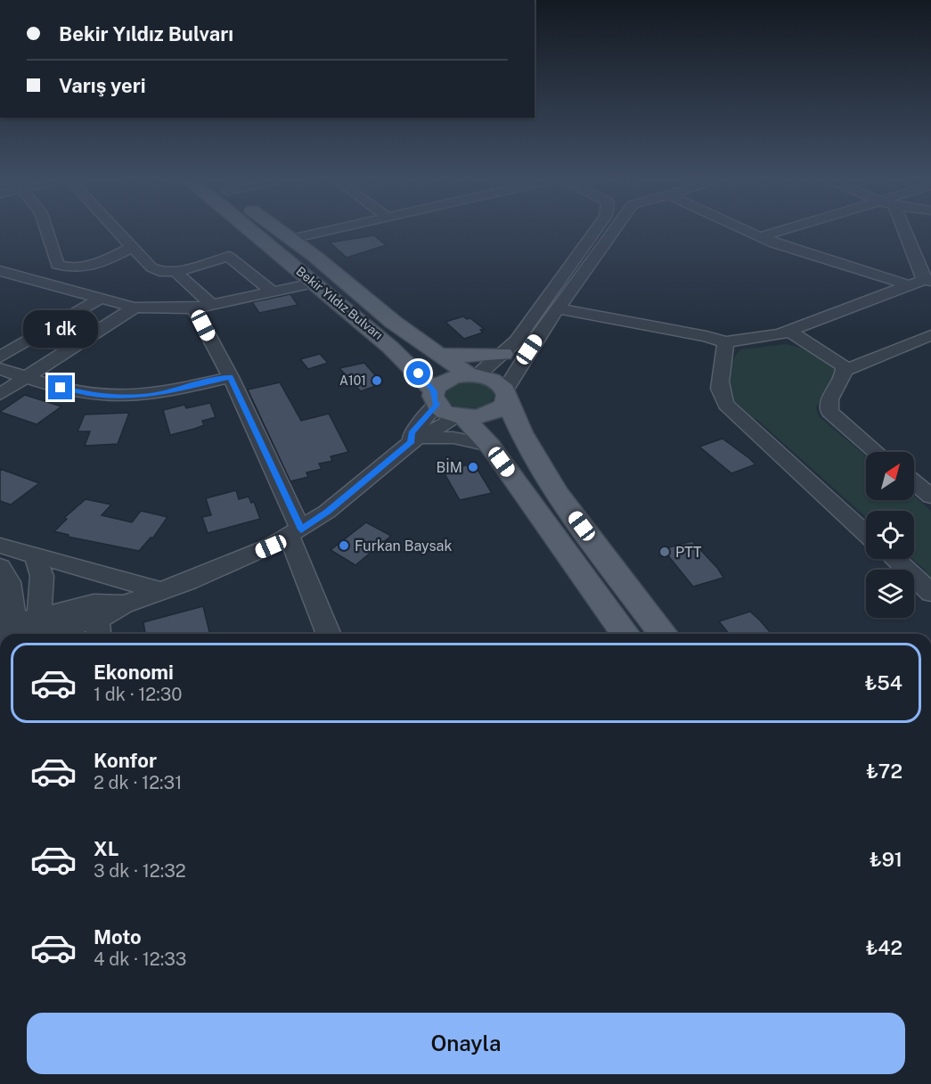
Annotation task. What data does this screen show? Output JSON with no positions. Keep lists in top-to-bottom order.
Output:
{
  "streets": {
    "main road": ["Bekir Yıldız Bulvarı"]
  },
  "places": [
    "A101",
    "BİM",
    "Furkan Baysak",
    "PTT"
  ],
  "north": "top right",
  "page": {
    "banner": ["Bekir Yıldız Bulvarı", "Varış yeri"],
    "bubble": "1 dk",
    "list": [
      {
        "name": "Ekonomi",
        "note": "1 dk · 12:30",
        "value": "₺54"
      },
      {
        "name": "Konfor",
        "note": "2 dk · 12:31",
        "value": "₺72"
      },
      {
        "name": "XL",
        "note": "3 dk · 12:32",
        "value": "₺91"
      },
      {
        "name": "Moto",
        "note": "4 dk · 12:33",
        "value": "₺42"
      }
    ],
    "buttons": "Onayla"
  }
}
